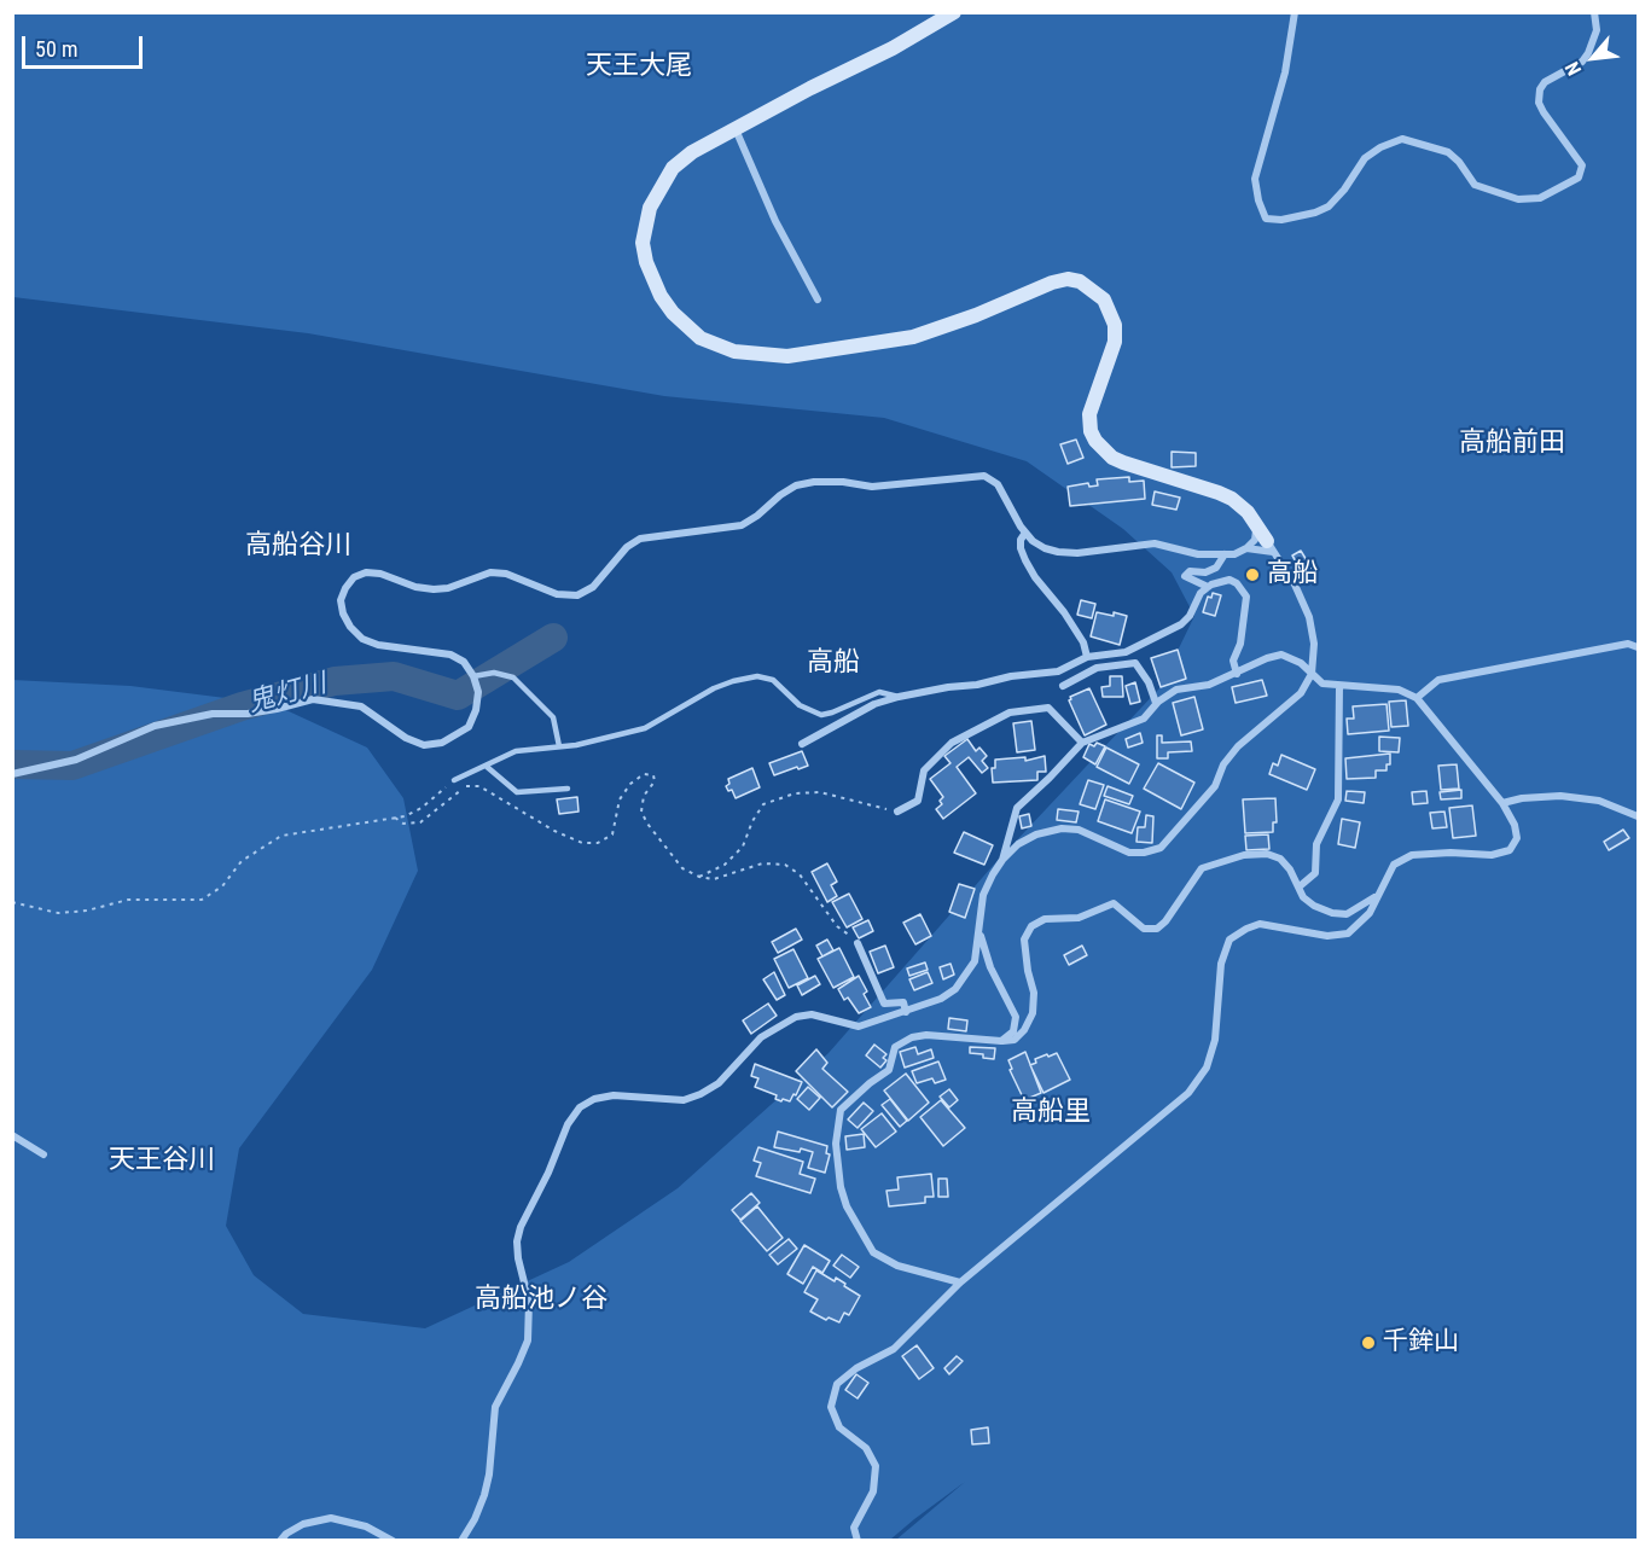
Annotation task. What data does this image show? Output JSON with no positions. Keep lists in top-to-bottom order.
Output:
{
  "districts": [
    "天王大尾",
    "高船前田",
    "高船谷川",
    "高船",
    "高船里",
    "天王谷川",
    "高船池ノ谷"
  ],
  "water": ["鬼灯川"],
  "places": ["高船", "千鉾山"],
  "scale_bar": "50 m",
  "north": "bottom left"
}
